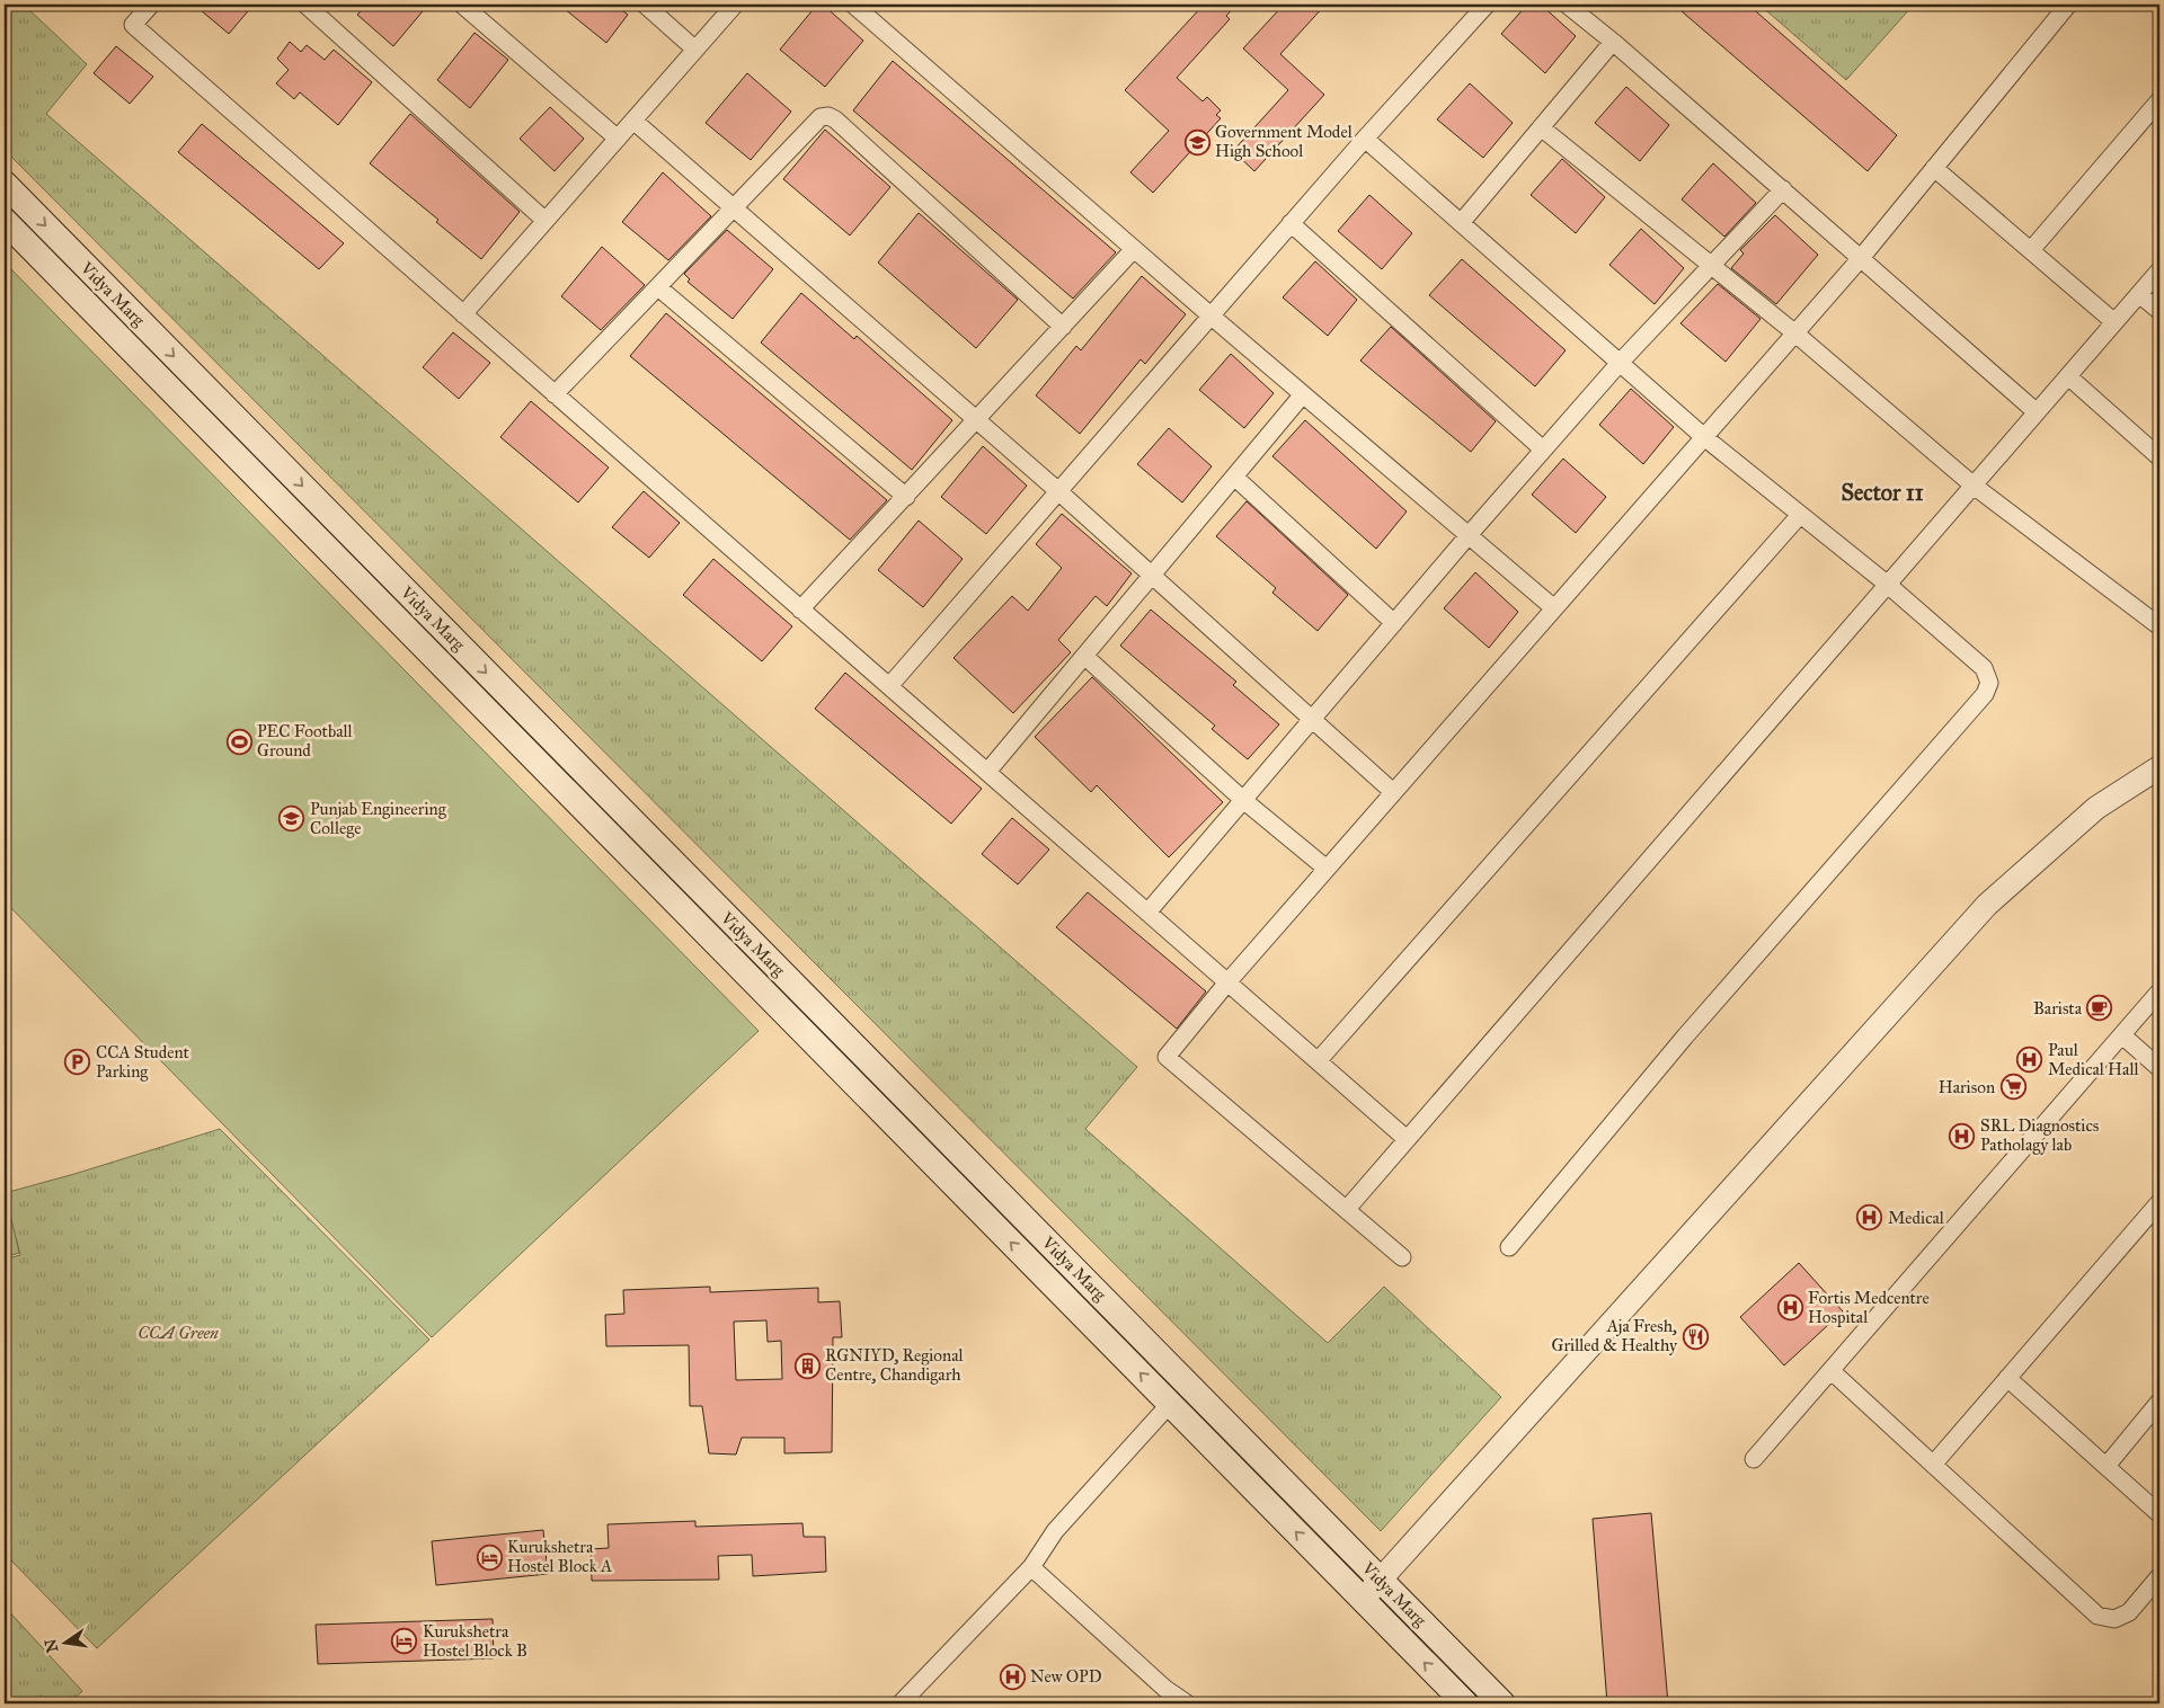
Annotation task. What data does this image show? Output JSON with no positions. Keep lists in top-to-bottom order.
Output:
{
  "streets": {
    "main road": ["Vidya Marg"]
  },
  "districts": ["Sector 11"],
  "parks": ["CCA Green"],
  "places": {
    "school or university": ["Government Model High School", "Punjab Engineering College"],
    "sports": ["PEC Football Ground"],
    "cafe": ["Barista"],
    "hospital": [
      "Paul Medical Hall",
      "SRL Diagnostics Patholagy lab",
      "Medical",
      "Fortis Medcentre Hospital",
      "New OPD"
    ],
    "parking": ["CCA Student Parking"],
    "supermarket": ["Harison"],
    "restaurant": ["Aja Fresh, Grilled & Healthy"],
    "building": ["RGNIYD, Regional Centre, Chandigarh"],
    "hotel": ["Kurukshetra Hostel Block A", "Kurukshetra Hostel Block B"]
  },
  "north": "left"
}
